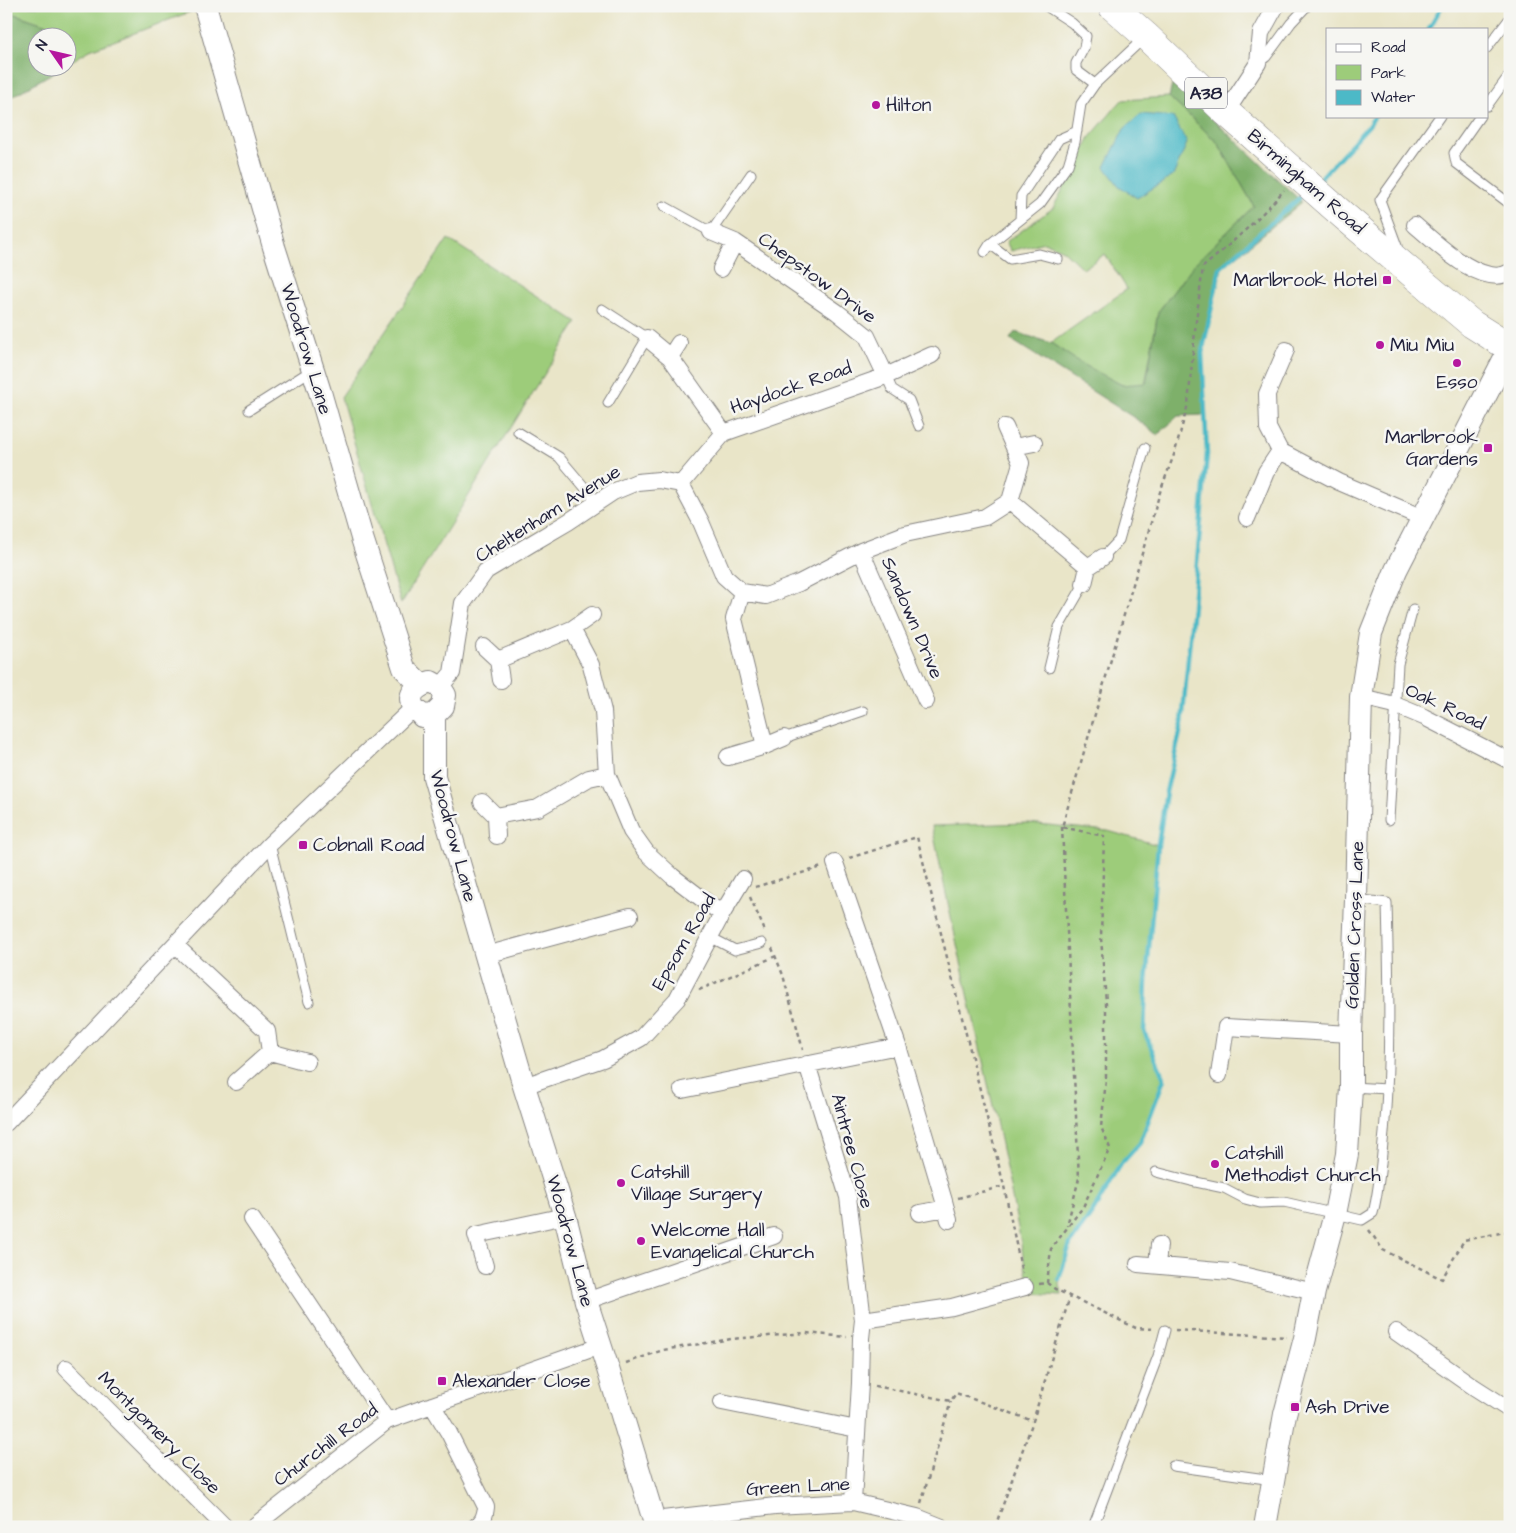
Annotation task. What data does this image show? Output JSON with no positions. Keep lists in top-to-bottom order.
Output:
{
  "streets": {
    "highway": ["A38", "Birmingham Road"],
    "street": [
      "Chepstow Drive",
      "Woodrow Lane",
      "Haydock Road",
      "Cheltenham Avenue",
      "Sandown Drive",
      "Oak Road",
      "Golden Cross Lane",
      "Epsom Road",
      "Aintree Close",
      "Montgomery Close",
      "Churchill Road",
      "Green Lane"
    ]
  },
  "crossings": [
    ["Birmingham Road", "Golden Cross Lane"],
    ["Chepstow Drive", "Haydock Road"],
    ["Woodrow Lane", "Cheltenham Avenue"],
    ["Woodrow Lane", "Epsom Road"],
    ["Woodrow Lane", "Churchill Road"],
    ["Woodrow Lane", "Green Lane"],
    ["Haydock Road", "Cheltenham Avenue"],
    ["Oak Road", "Golden Cross Lane"],
    ["Aintree Close", "Green Lane"]
  ],
  "places": {
    "other": [
      "Hilton",
      "Miu Miu",
      "Esso",
      "Catshill Methodist Church",
      "Catshill Village Surgery",
      "Welcome Hall Evangelical Church"
    ],
    "transit": [
      "Marlbrook Hotel",
      "Marlbrook Gardens",
      "Cobnall Road",
      "Alexander Close",
      "Ash Drive"
    ]
  },
  "legend": ["Road", "Park", "Water"],
  "north": "top left"
}
